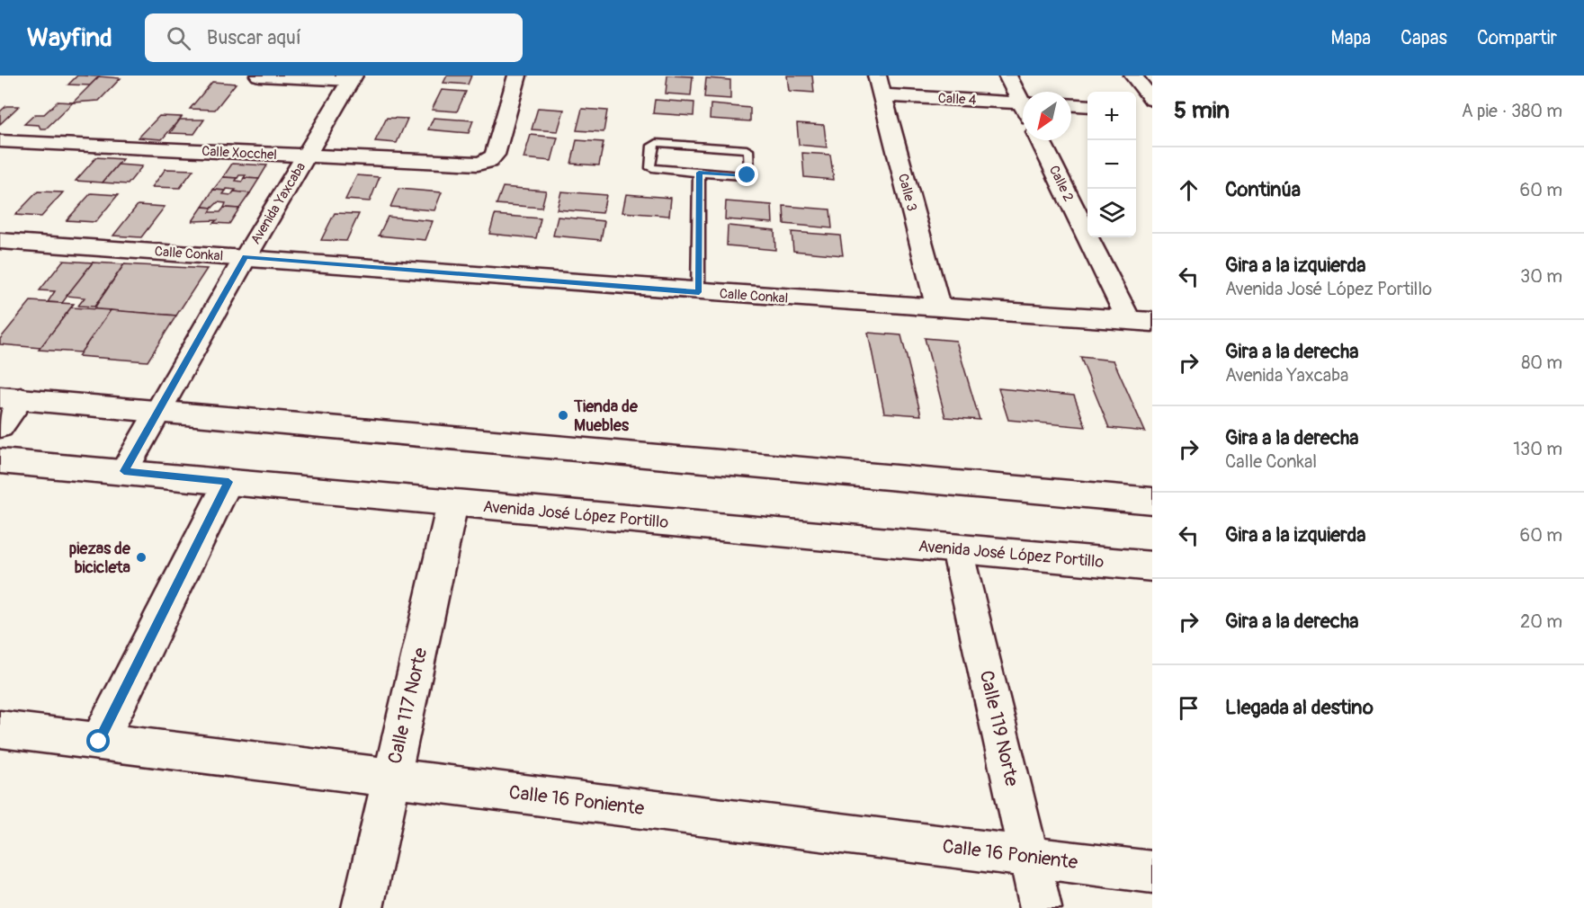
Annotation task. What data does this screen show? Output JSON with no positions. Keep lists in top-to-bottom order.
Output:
{
  "streets": {
    "street": [
      "Calle 4",
      "Calle Xocchel",
      "Calle 2",
      "Calle 3",
      "Avenida Yaxcaba",
      "Calle Conkal",
      "Avenida José López Portillo",
      "Calle 117 Norte",
      "Calle 119 Norte",
      "Calle 16 Poniente"
    ]
  },
  "crossings": [
    ["Calle 4", "Calle 3"],
    ["Calle Xocchel", "Avenida Yaxcaba"],
    ["Calle 2", "Calle Conkal"],
    ["Calle 3", "Calle Conkal"],
    ["Avenida Yaxcaba", "Calle Conkal"],
    ["Avenida Yaxcaba", "Avenida José López Portillo"],
    ["Avenida José López Portillo", "Calle 117 Norte"],
    ["Avenida José López Portillo", "Calle 119 Norte"],
    ["Calle 117 Norte", "Calle 16 Poniente"],
    ["Calle 119 Norte", "Calle 16 Poniente"]
  ],
  "places": ["Tienda de Muebles", "piezas de bicicleta"],
  "north": "bottom left",
  "page": {
    "header": "Wayfind",
    "search": "Buscar aquí",
    "nav": ["Mapa", "Capas", "Compartir"],
    "heading": ["5 min", "A pie · 380 m"],
    "map_buttons": ["+", "−"],
    "list": [
      ["Continúa", "60 m"],
      ["Gira a la izquierda", "Avenida José López Portillo", "30 m"],
      ["Gira a la derecha", "Avenida Yaxcaba", "80 m"],
      ["Gira a la derecha", "Calle Conkal", "130 m"],
      ["Gira a la izquierda", "60 m"],
      ["Gira a la derecha", "20 m"],
      "Llegada al destino"
    ]
  }
}
